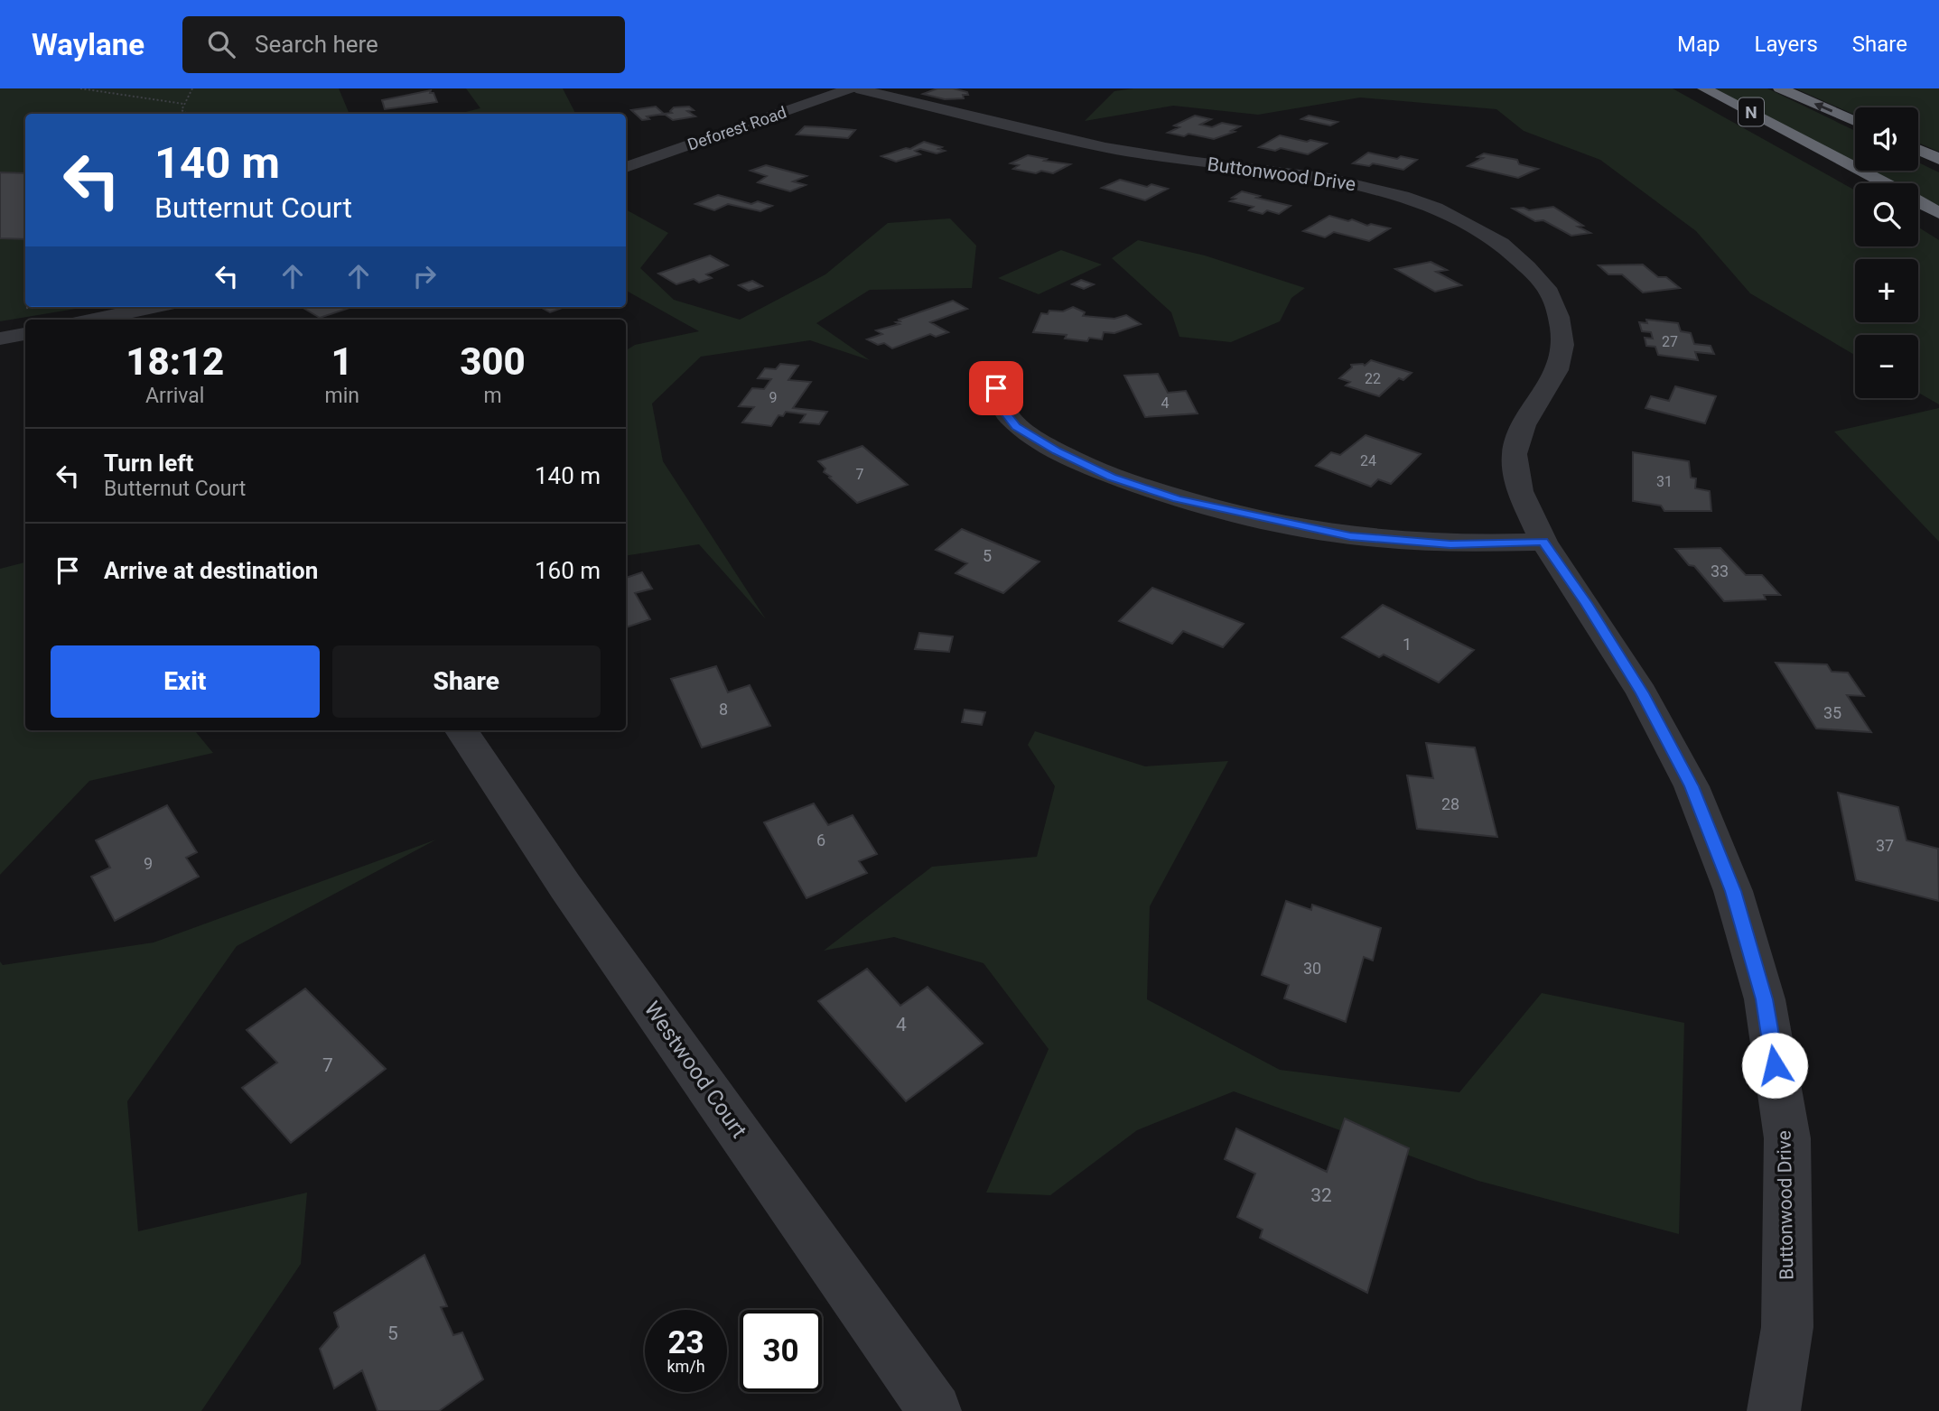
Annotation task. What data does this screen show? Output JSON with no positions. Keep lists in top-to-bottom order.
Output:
{
  "streets": {
    "highway": ["N"],
    "street": ["Deforest Road", "Buttonwood Drive", "Westwood Court"]
  },
  "house_numbers": [
    "27",
    "22",
    "9",
    "4",
    "24",
    "7",
    "31",
    "5",
    "33",
    "1",
    "8",
    "35",
    "28",
    "6",
    "37",
    "9",
    "30",
    "4",
    "7",
    "32",
    "5"
  ],
  "page": {
    "header": "Waylane",
    "search": "Search here",
    "nav": ["Map", "Layers", "Share"],
    "map_buttons": ["+", "−"],
    "turn": ["140 m", "Butternut Court"],
    "eta": [
      "18:12",
      "Arrival",
      "1",
      "min",
      "300",
      "m"
    ],
    "list": [
      {
        "name": "Turn left",
        "note": "Butternut Court",
        "value": "140 m"
      },
      {
        "name": "Arrive at destination",
        "value": "160 m"
      }
    ],
    "buttons": ["Exit", "Share"],
    "speed": "23 km/h",
    "limit": "30"
  }
}
